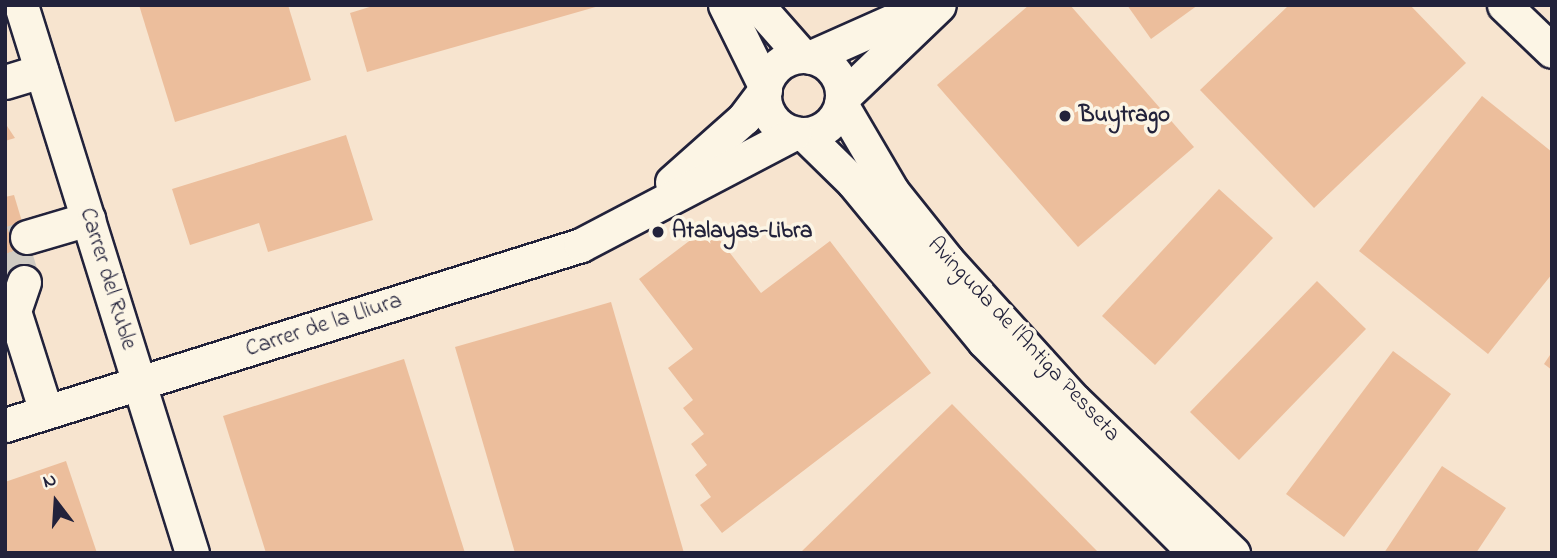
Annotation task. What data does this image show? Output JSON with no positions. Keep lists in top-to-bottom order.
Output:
{
  "streets": {
    "street": ["Carrer del Ruble", "Carrer de la Lliura", "Avinguda de l'Antiga Pesseta"]
  },
  "crossings": [
    ["Carrer del Ruble", "Carrer de la Lliura"],
    ["Carrer de la Lliura", "Avinguda de l'Antiga Pesseta"]
  ],
  "places": ["Buytrago", "Atalayas-Libra"],
  "north": "top"
}
